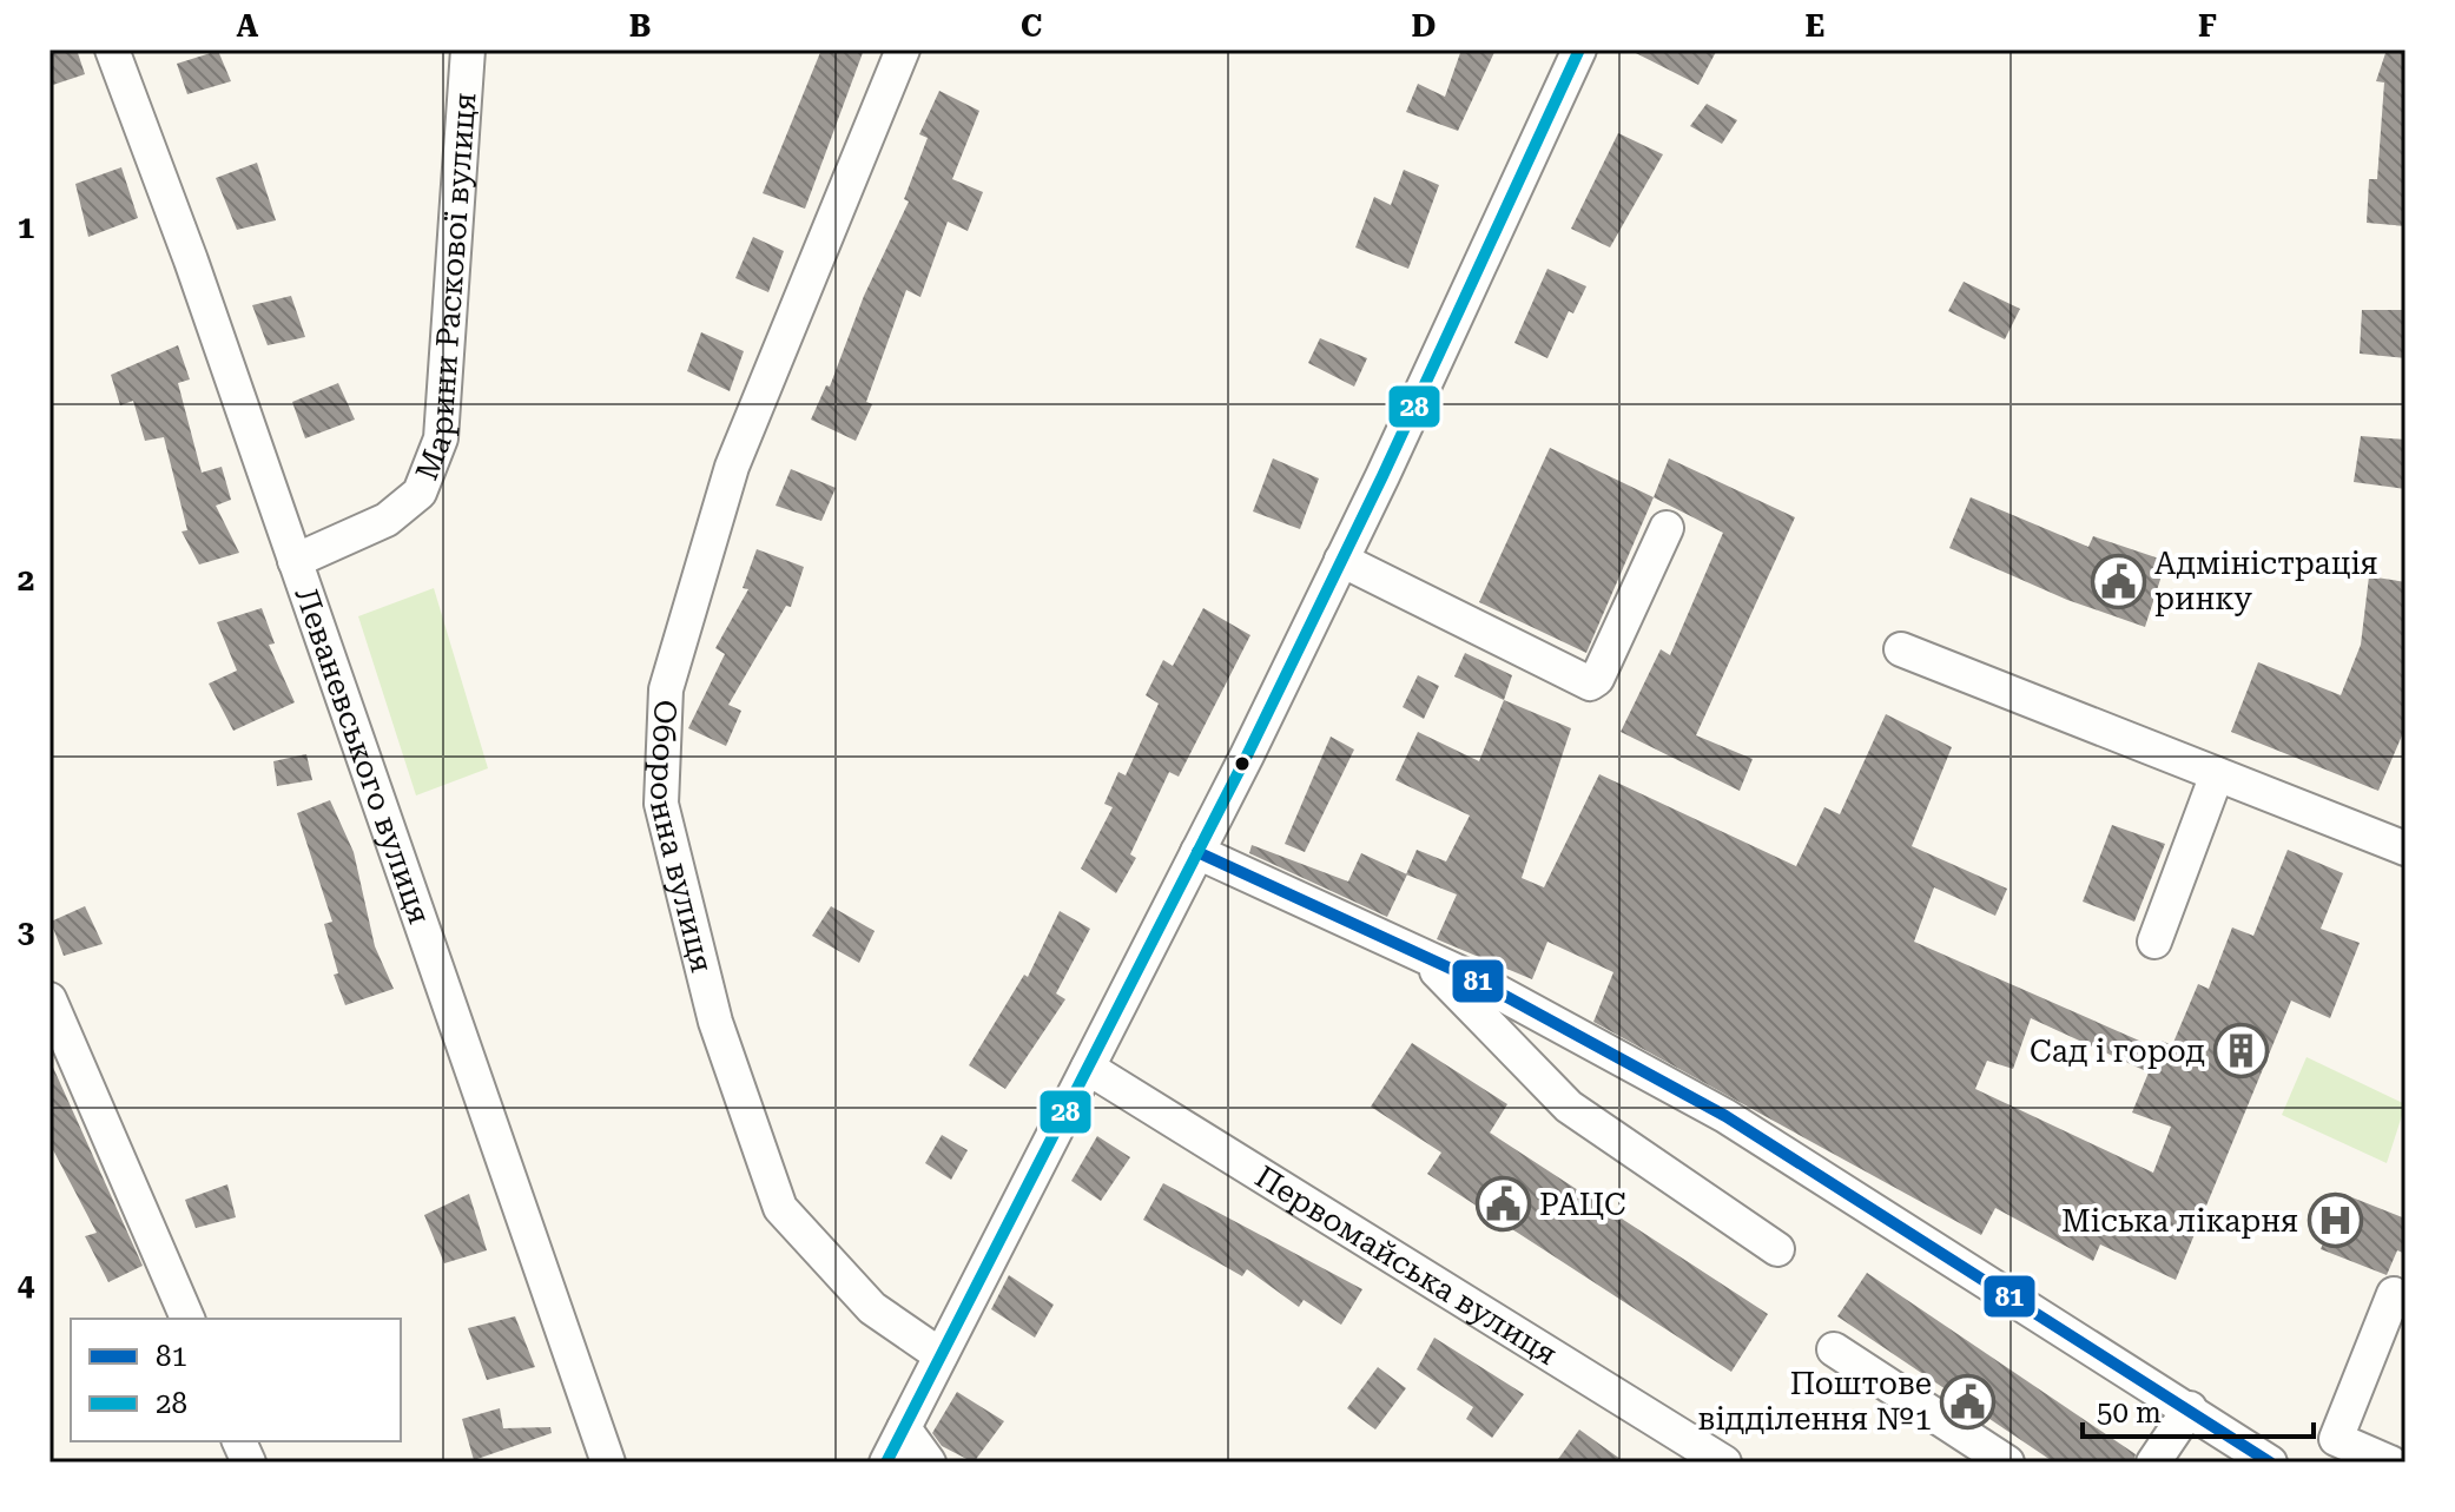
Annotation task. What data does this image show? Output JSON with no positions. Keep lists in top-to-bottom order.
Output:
{
  "streets": {
    "street": [
      "Марини Раскової вулиця",
      "Леваневського вулиця",
      "Оборонна вулиця",
      "Первомайська вулиця"
    ]
  },
  "crossings": [
    ["Марини Раскової вулиця", "Леваневського вулиця"]
  ],
  "places": {
    "public building": ["Адміністрація ринку", "РАЦС", "Поштове відділення №1"],
    "building": ["Сад і город"],
    "hospital": ["Міська лікарня"]
  },
  "lines": ["transit line 28", "transit line 81"],
  "legend": ["81", "28"],
  "scale_bar": "50 m",
  "grid": {
    "columns": [
      "A",
      "B",
      "C",
      "D",
      "E",
      "F"
    ],
    "rows": [
      "1",
      "2",
      "3",
      "4"
    ]
  }
}
